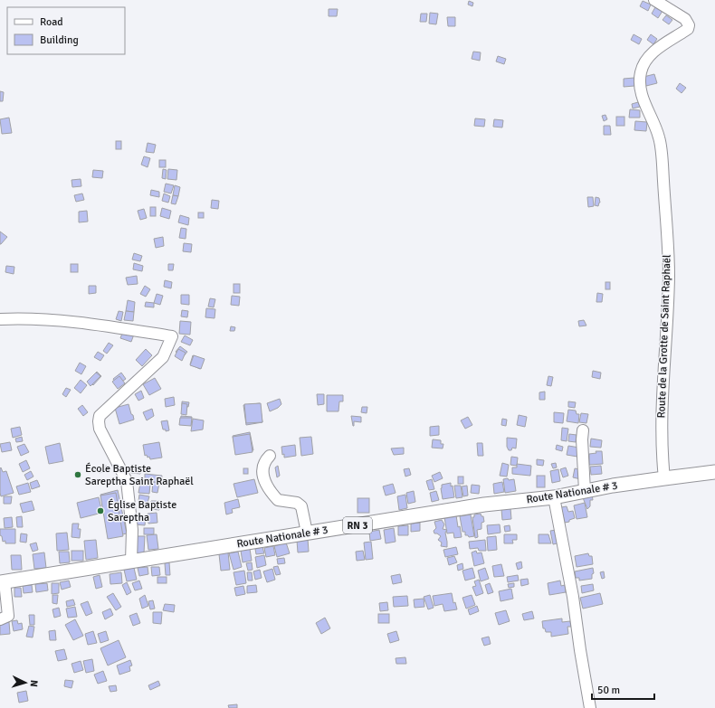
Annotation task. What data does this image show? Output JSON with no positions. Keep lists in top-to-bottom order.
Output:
{
  "streets": {
    "main road": ["Route Nationale # 3", "RN 3"],
    "street": ["Route de la Grotte de Saint Raphaël"]
  },
  "crossings": [
    ["Route de la Grotte de Saint Raphaël", "Route Nationale # 3"]
  ],
  "places": ["École Baptiste Sareptha Saint Raphaël", "Église Baptiste Sareptha"],
  "legend": ["Road", "Building"],
  "scale_bar": "50 m",
  "north": "right"
}
